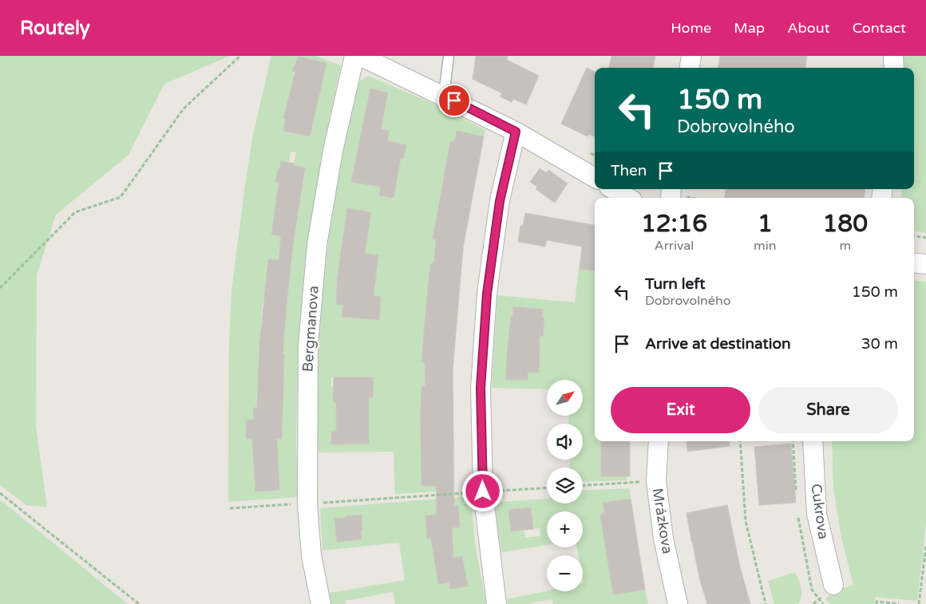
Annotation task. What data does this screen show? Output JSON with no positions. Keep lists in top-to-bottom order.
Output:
{
  "streets": {
    "street": ["Bergmanova", "Cukrova", "Mrázkova"]
  },
  "north": "top right",
  "page": {
    "header": "Routely",
    "nav": [
      "Home",
      "Map",
      "About",
      "Contact"
    ],
    "turn": ["150 m", "Dobrovolného"],
    "then": "Then",
    "eta": [
      "12:16",
      "Arrival",
      "1",
      "min",
      "180",
      "m"
    ],
    "list": [
      {
        "name": "Turn left",
        "note": "Dobrovolného",
        "value": "150 m"
      },
      {
        "name": "Arrive at destination",
        "value": "30 m"
      }
    ],
    "buttons": ["Exit", "Share"],
    "map_buttons": ["+", "−"]
  }
}
